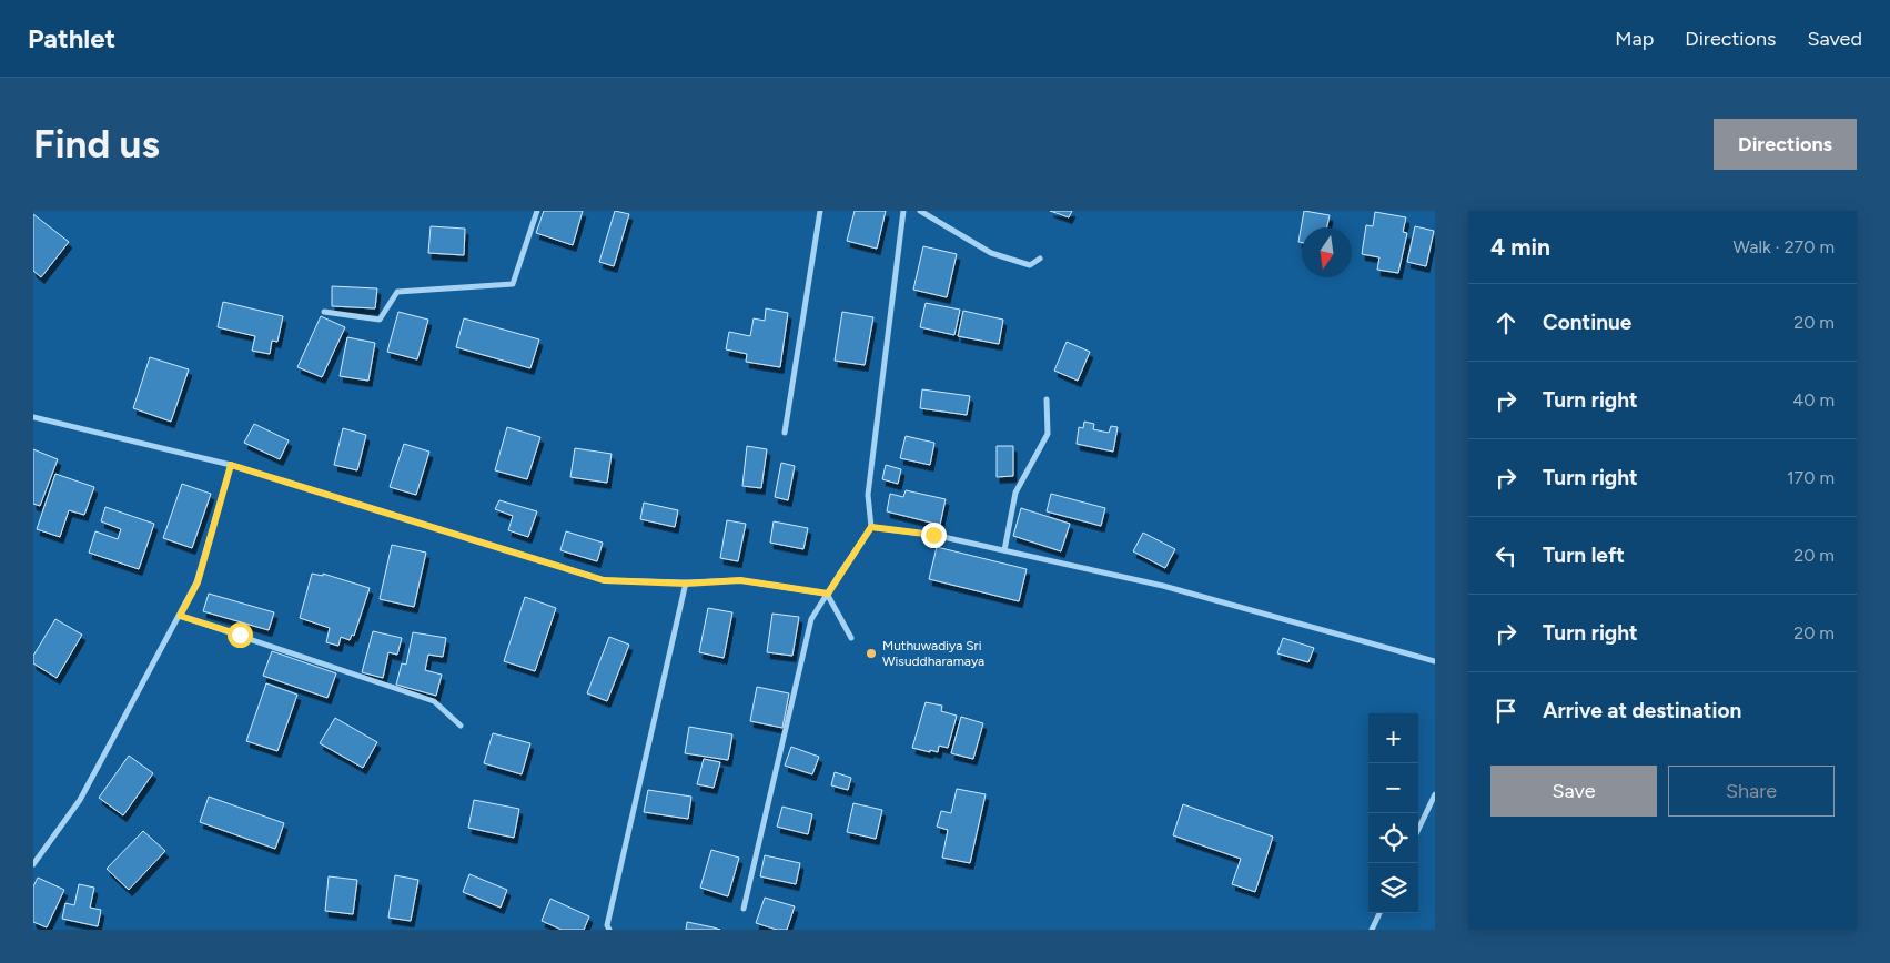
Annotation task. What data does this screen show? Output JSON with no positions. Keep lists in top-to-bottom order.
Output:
{
  "places": ["Muthuwadiya Sri Wisuddharamaya"],
  "north": "bottom",
  "page": {
    "header": "Pathlet",
    "nav": ["Map", "Directions", "Saved"],
    "buttons": [
      "Directions",
      ["Save", "Share"]
    ],
    "title": "Find us",
    "heading": ["4 min", "Walk · 270 m"],
    "list": [
      ["Continue", "20 m"],
      ["Turn right", "40 m"],
      ["Turn right", "170 m"],
      ["Turn left", "20 m"],
      ["Turn right", "20 m"],
      "Arrive at destination"
    ],
    "map_buttons": ["+", "−"]
  }
}
